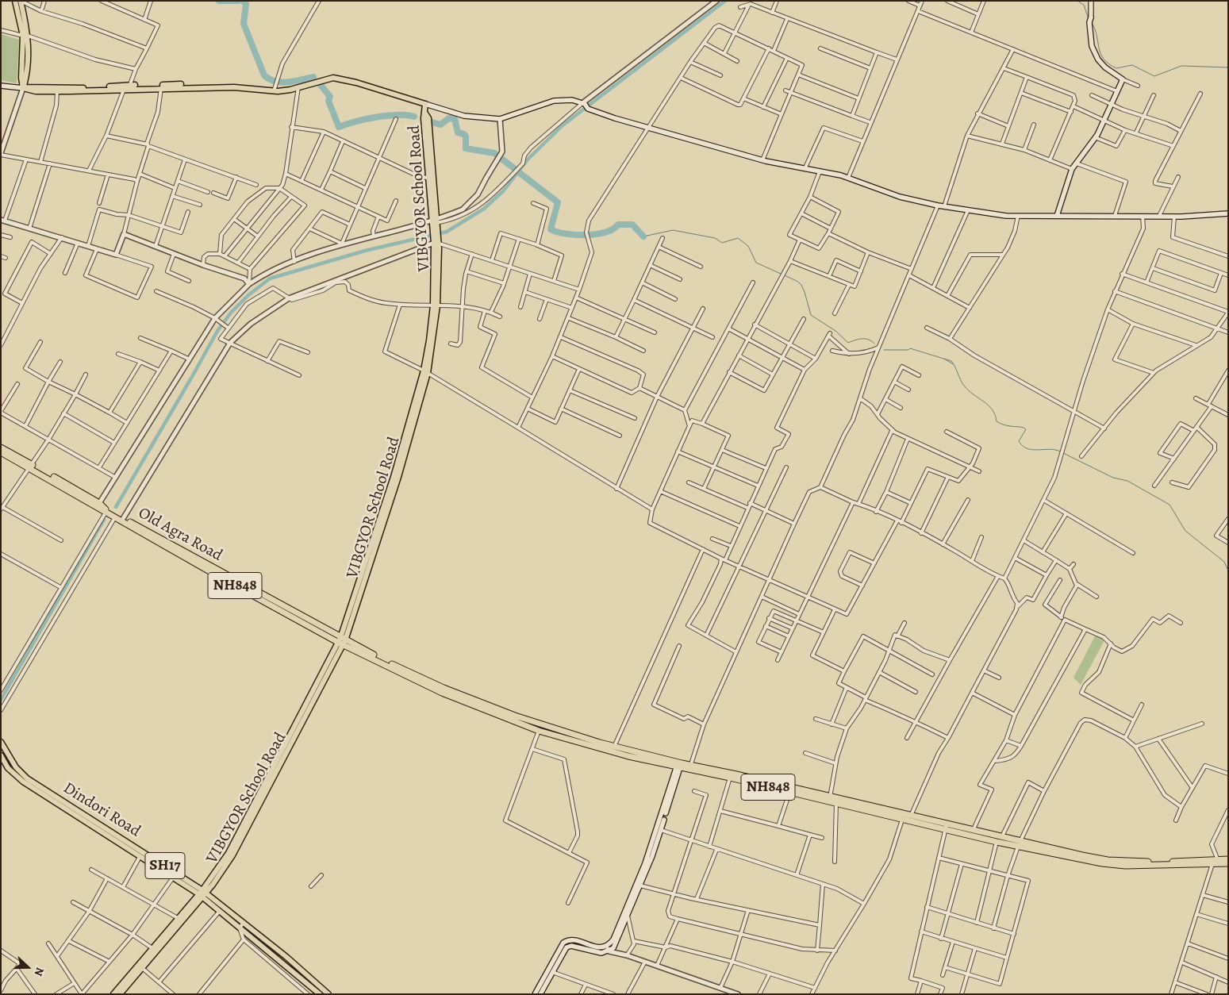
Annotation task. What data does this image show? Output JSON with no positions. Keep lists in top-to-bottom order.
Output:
{
  "streets": {
    "highway": ["NH848"],
    "main road": ["VIBGYOR School Road", "Dindori Road", "SH17"]
  },
  "crossings": [
    ["VIBGYOR School Road", "NH848"],
    ["VIBGYOR School Road", "Dindori Road"]
  ],
  "north": "right"
}
